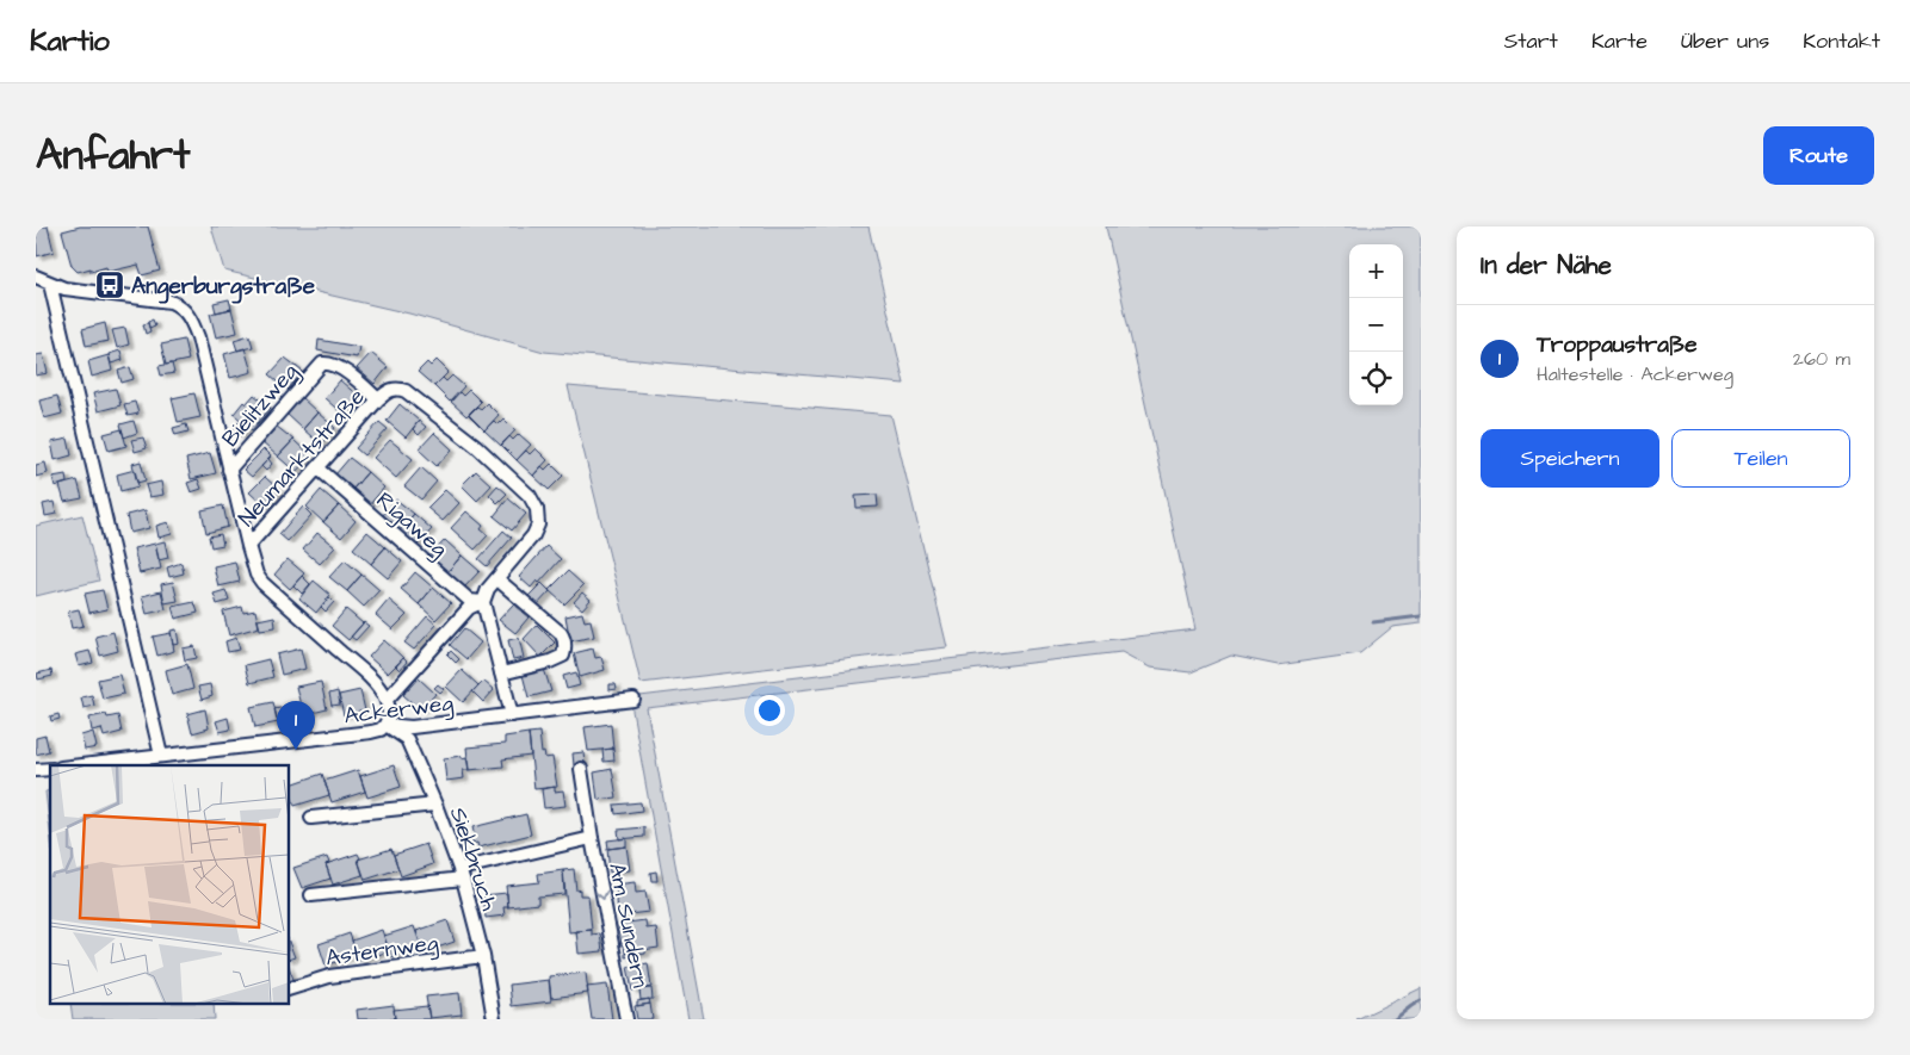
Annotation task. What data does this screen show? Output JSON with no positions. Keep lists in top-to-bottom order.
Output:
{
  "streets": {
    "street": [
      "Bielitzweg",
      "Neumarktstraße",
      "Rigaweg",
      "Ackerweg",
      "Siekbruch",
      "Am Sundern",
      "Asternweg"
    ]
  },
  "crossings": [
    ["Bielitzweg", "Neumarktstraße"],
    ["Neumarktstraße", "Rigaweg"],
    ["Ackerweg", "Siekbruch"],
    ["Siekbruch", "Am Sundern"],
    ["Siekbruch", "Asternweg"]
  ],
  "places": {
    "bus stop": ["Angerburgstraße"]
  },
  "page": {
    "header": "Kartio",
    "nav": [
      "Start",
      "Karte",
      "Über uns",
      "Kontakt"
    ],
    "title": "Anfahrt",
    "buttons": [
      "Route",
      ["Speichern", "Teilen"]
    ],
    "heading": "In der Nähe",
    "map_buttons": ["+", "−"],
    "list": [
      {
        "mark": "1",
        "name": "Troppaustraße",
        "note": "Haltestelle · Ackerweg",
        "value": "260 m"
      }
    ],
    "pins": "1"
  }
}
